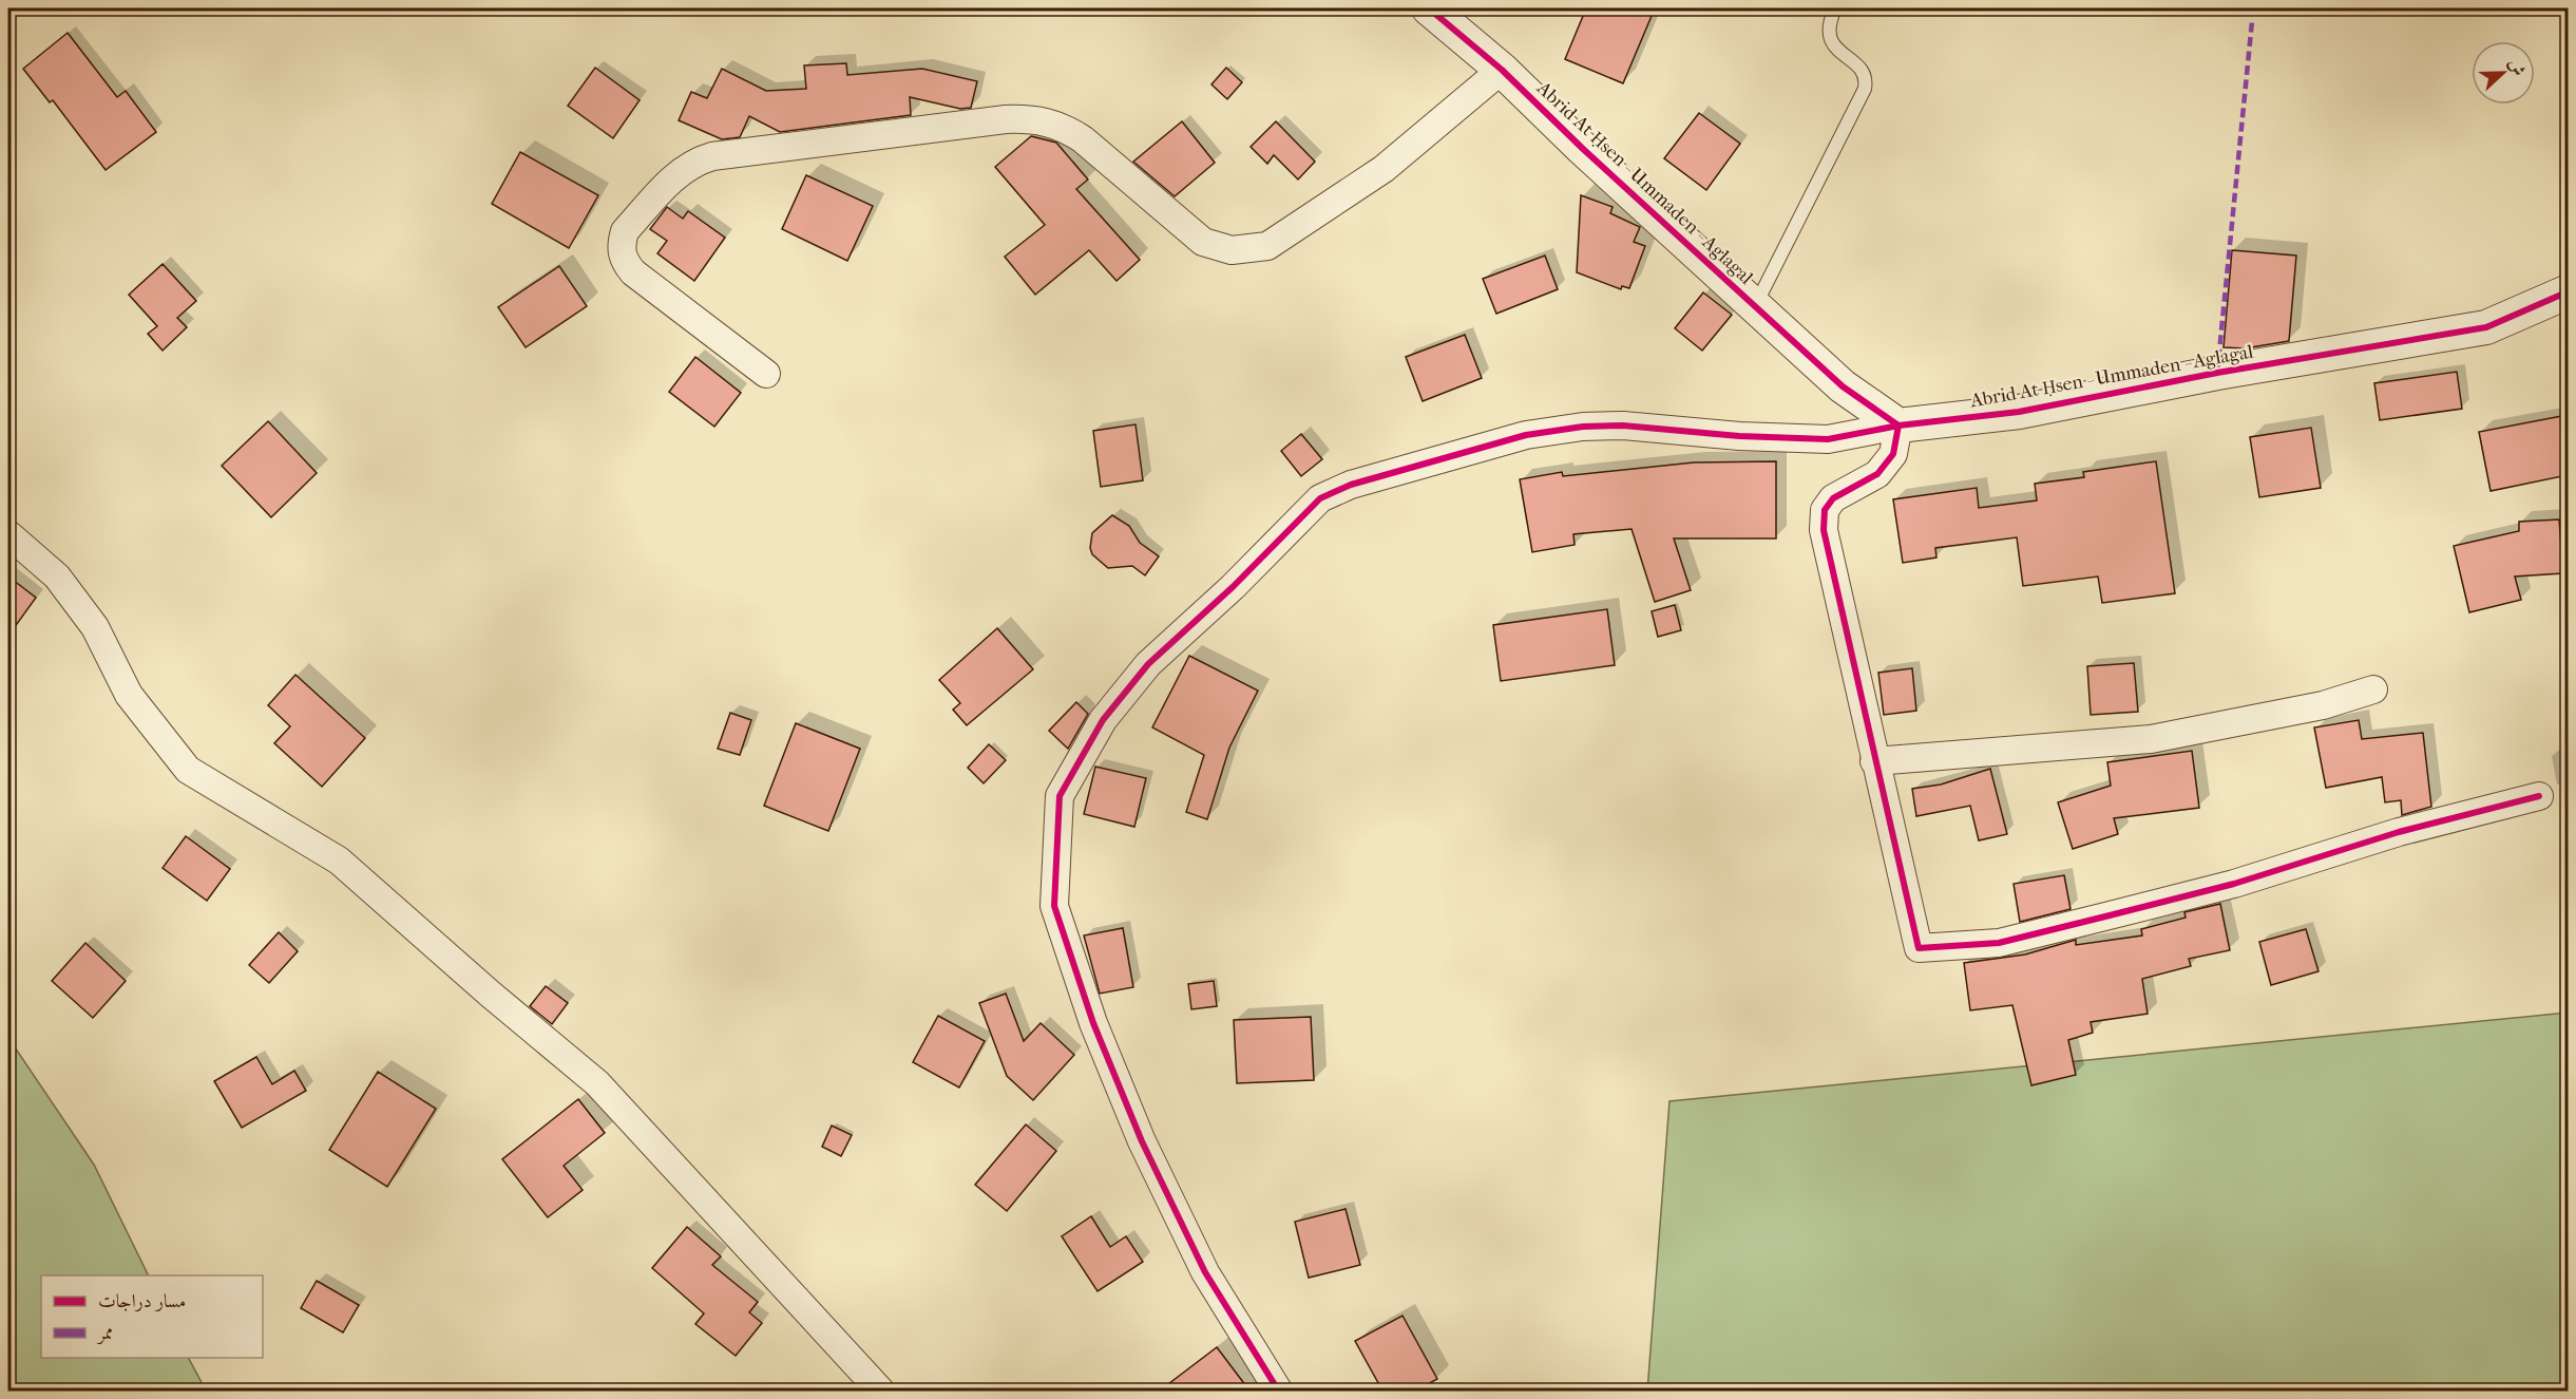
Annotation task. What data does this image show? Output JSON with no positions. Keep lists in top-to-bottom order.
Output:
{
  "streets": {
    "street": ["Abrid At Ḥsen - Ummaden - Aglagal"]
  },
  "legend": ["مسار دراجات", "ممر"],
  "north": "right"
}
